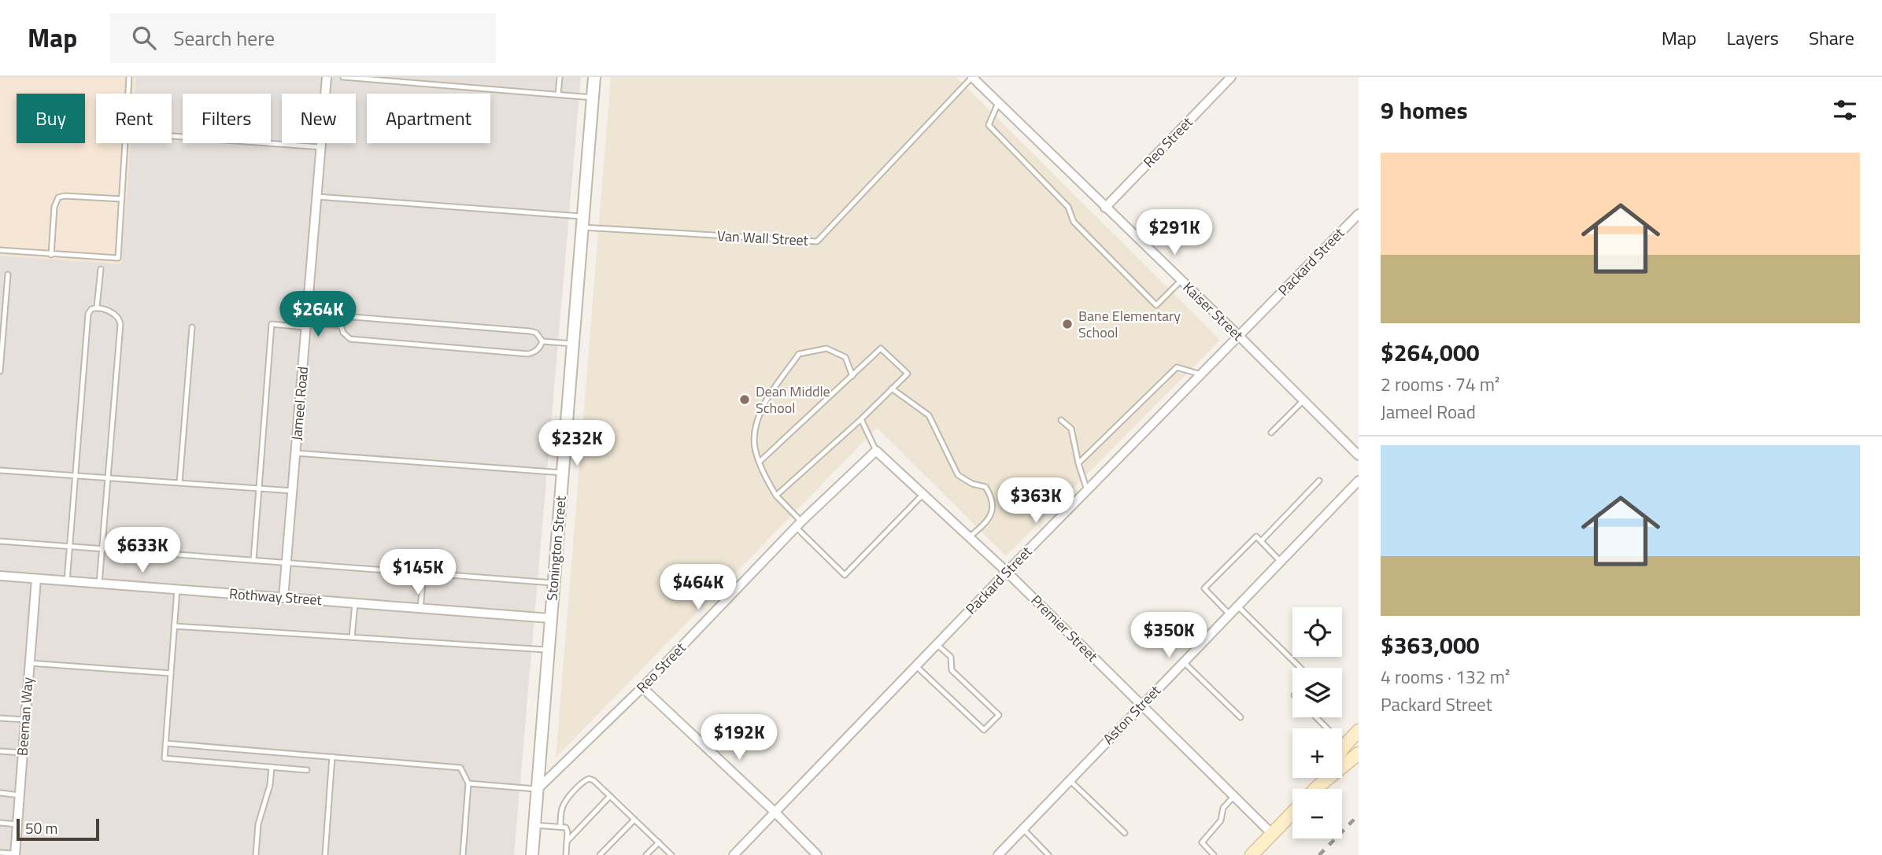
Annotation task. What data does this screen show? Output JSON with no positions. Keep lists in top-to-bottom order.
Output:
{
  "streets": {
    "street": [
      "Reo Street",
      "Packard Street",
      "Kaiser Street",
      "Jameel Road",
      "Stonington Street",
      "Rothway Street",
      "Premier Street",
      "Aston Street",
      "Beeman Way"
    ],
    "lane": ["Van Wall Street"]
  },
  "crossings": [
    ["Reo Street", "Kaiser Street"],
    ["Reo Street", "Stonington Street"],
    ["Reo Street", "Premier Street"],
    ["Van Wall Street", "Kaiser Street"],
    ["Van Wall Street", "Stonington Street"],
    ["Packard Street", "Kaiser Street"],
    ["Packard Street", "Premier Street"],
    ["Jameel Road", "Rothway Street"],
    ["Stonington Street", "Rothway Street"],
    ["Rothway Street", "Beeman Way"],
    ["Premier Street", "Aston Street"]
  ],
  "places": ["Bane Elementary School", "Dean Middle School"],
  "scale_bar": "50 m",
  "page": {
    "header": "Map",
    "search": "Search here",
    "nav": ["Map", "Layers", "Share"],
    "heading": "9 homes",
    "chip": [
      "Buy",
      "Rent",
      "Filters",
      "New",
      "Apartment"
    ],
    "list": [
      {
        "name": "$264,000",
        "note": "2 rooms · 74 m² · Jameel Road"
      },
      {
        "name": "$363,000",
        "note": "4 rooms · 132 m² · Packard Street"
      }
    ],
    "price": [
      "$291K",
      "$264K",
      "$232K",
      "$363K",
      "$633K",
      "$145K",
      "$464K",
      "$350K",
      "$192K"
    ],
    "map_buttons": ["+", "−"],
    "scale": "50 m"
  }
}
